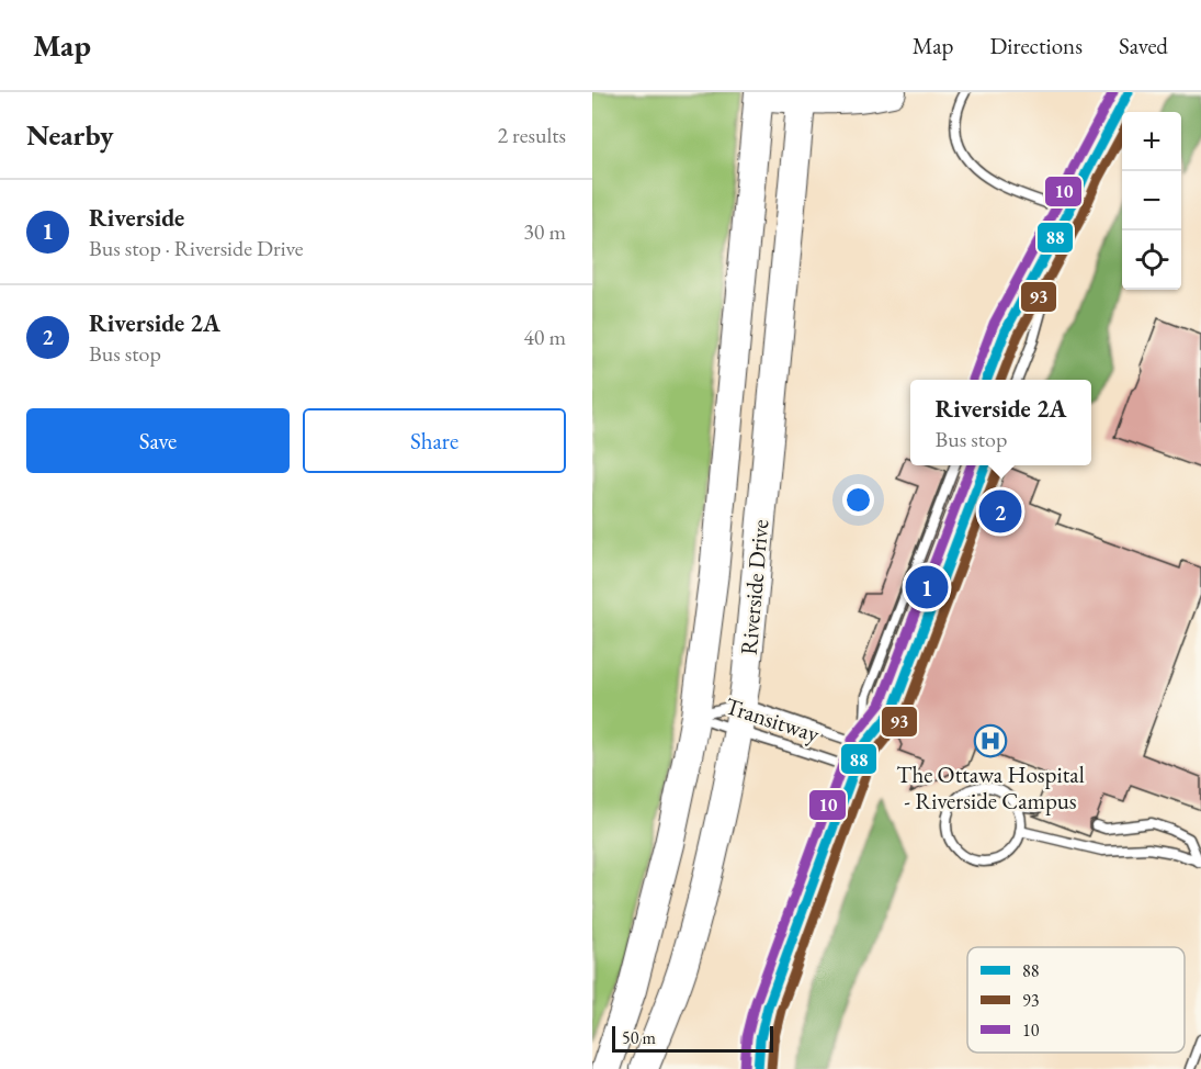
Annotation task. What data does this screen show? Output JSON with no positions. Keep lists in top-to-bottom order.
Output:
{
  "streets": {
    "main road": ["Riverside Drive"],
    "lane": ["Transitway"]
  },
  "crossings": [
    ["Riverside Drive", "Transitway"]
  ],
  "places": {
    "hospital": ["The Ottawa Hospital - Riverside Campus"]
  },
  "lines": ["transit line 88", "transit line 10", "transit line 93"],
  "legend": ["88", "93", "10"],
  "scale_bar": "50 m",
  "page": {
    "header": "Map",
    "nav": ["Map", "Directions", "Saved"],
    "heading": ["Nearby", "2 results"],
    "map_buttons": ["+", "−"],
    "list": [
      {
        "mark": "1",
        "name": "Riverside",
        "note": "Bus stop · Riverside Drive",
        "value": "30 m"
      },
      {
        "mark": "2",
        "name": "Riverside 2A",
        "note": "Bus stop",
        "value": "40 m"
      }
    ],
    "popup": ["Riverside 2A", "Bus stop"],
    "buttons": ["Save", "Share"],
    "pins": ["2", "1"],
    "scale": "50 m"
  }
}
